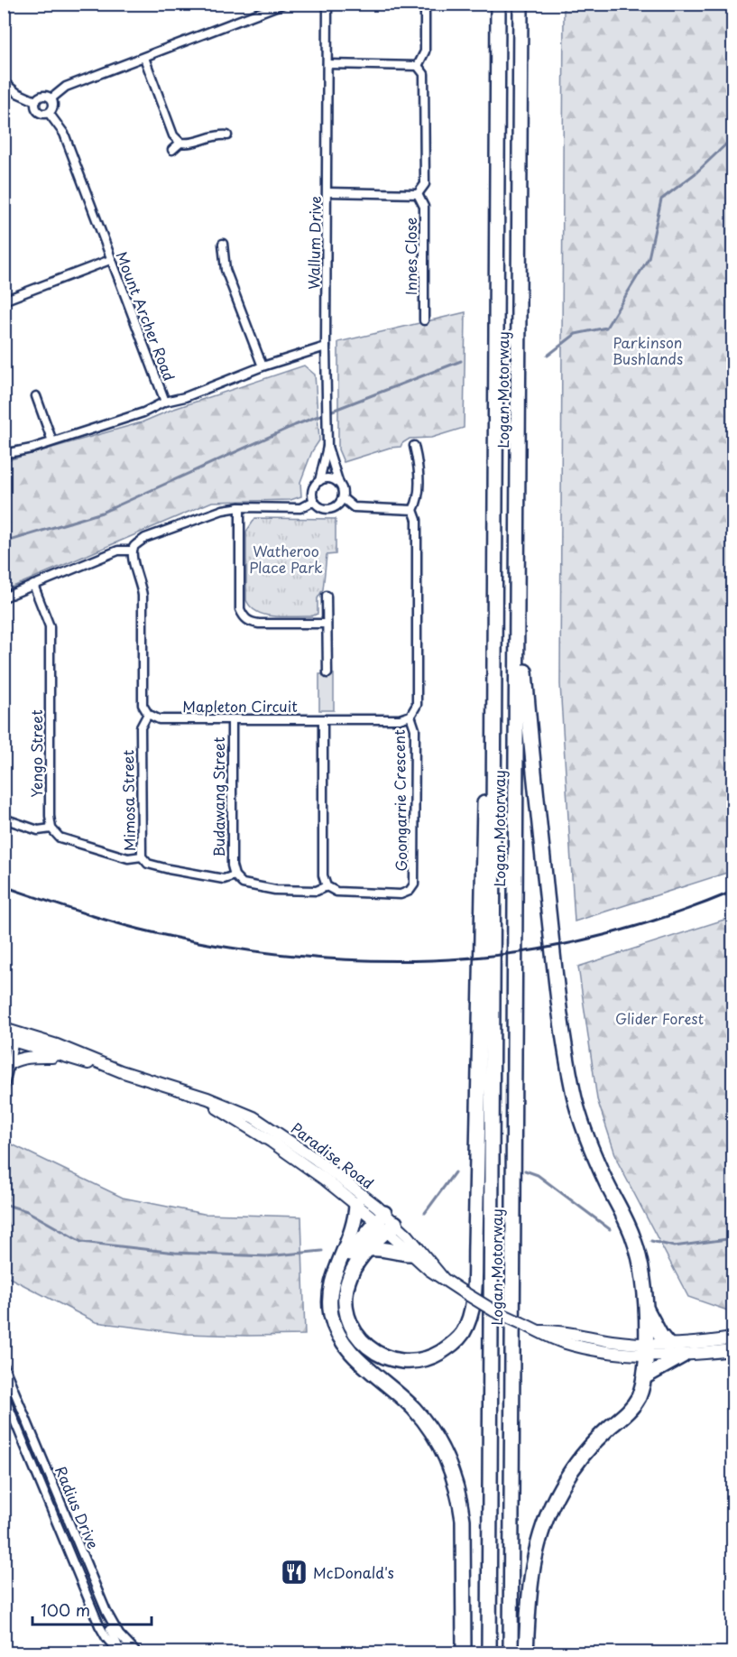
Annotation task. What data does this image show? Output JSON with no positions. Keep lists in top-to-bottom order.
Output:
{
  "streets": {
    "highway": ["Logan Motorway"],
    "street": [
      "Wallum Drive",
      "Innes Close",
      "Mount Archer Road",
      "Mapleton Circuit",
      "Yengo Street",
      "Budawang Street",
      "Mimosa Street",
      "Goongarrie Crescent",
      "Paradise Road",
      "Radius Drive"
    ]
  },
  "crossings": [
    ["Wallum Drive", "Mount Archer Road"],
    ["Mapleton Circuit", "Budawang Street"],
    ["Mapleton Circuit", "Mimosa Street"],
    ["Mapleton Circuit", "Goongarrie Crescent"],
    ["Budawang Street", "Mimosa Street"],
    ["Budawang Street", "Goongarrie Crescent"]
  ],
  "parks": ["Parkinson Bushlands", "Watheroo Place Park", "Glider Forest"],
  "places": {
    "restaurant": ["McDonald's"]
  },
  "scale_bar": "100 m"
}
